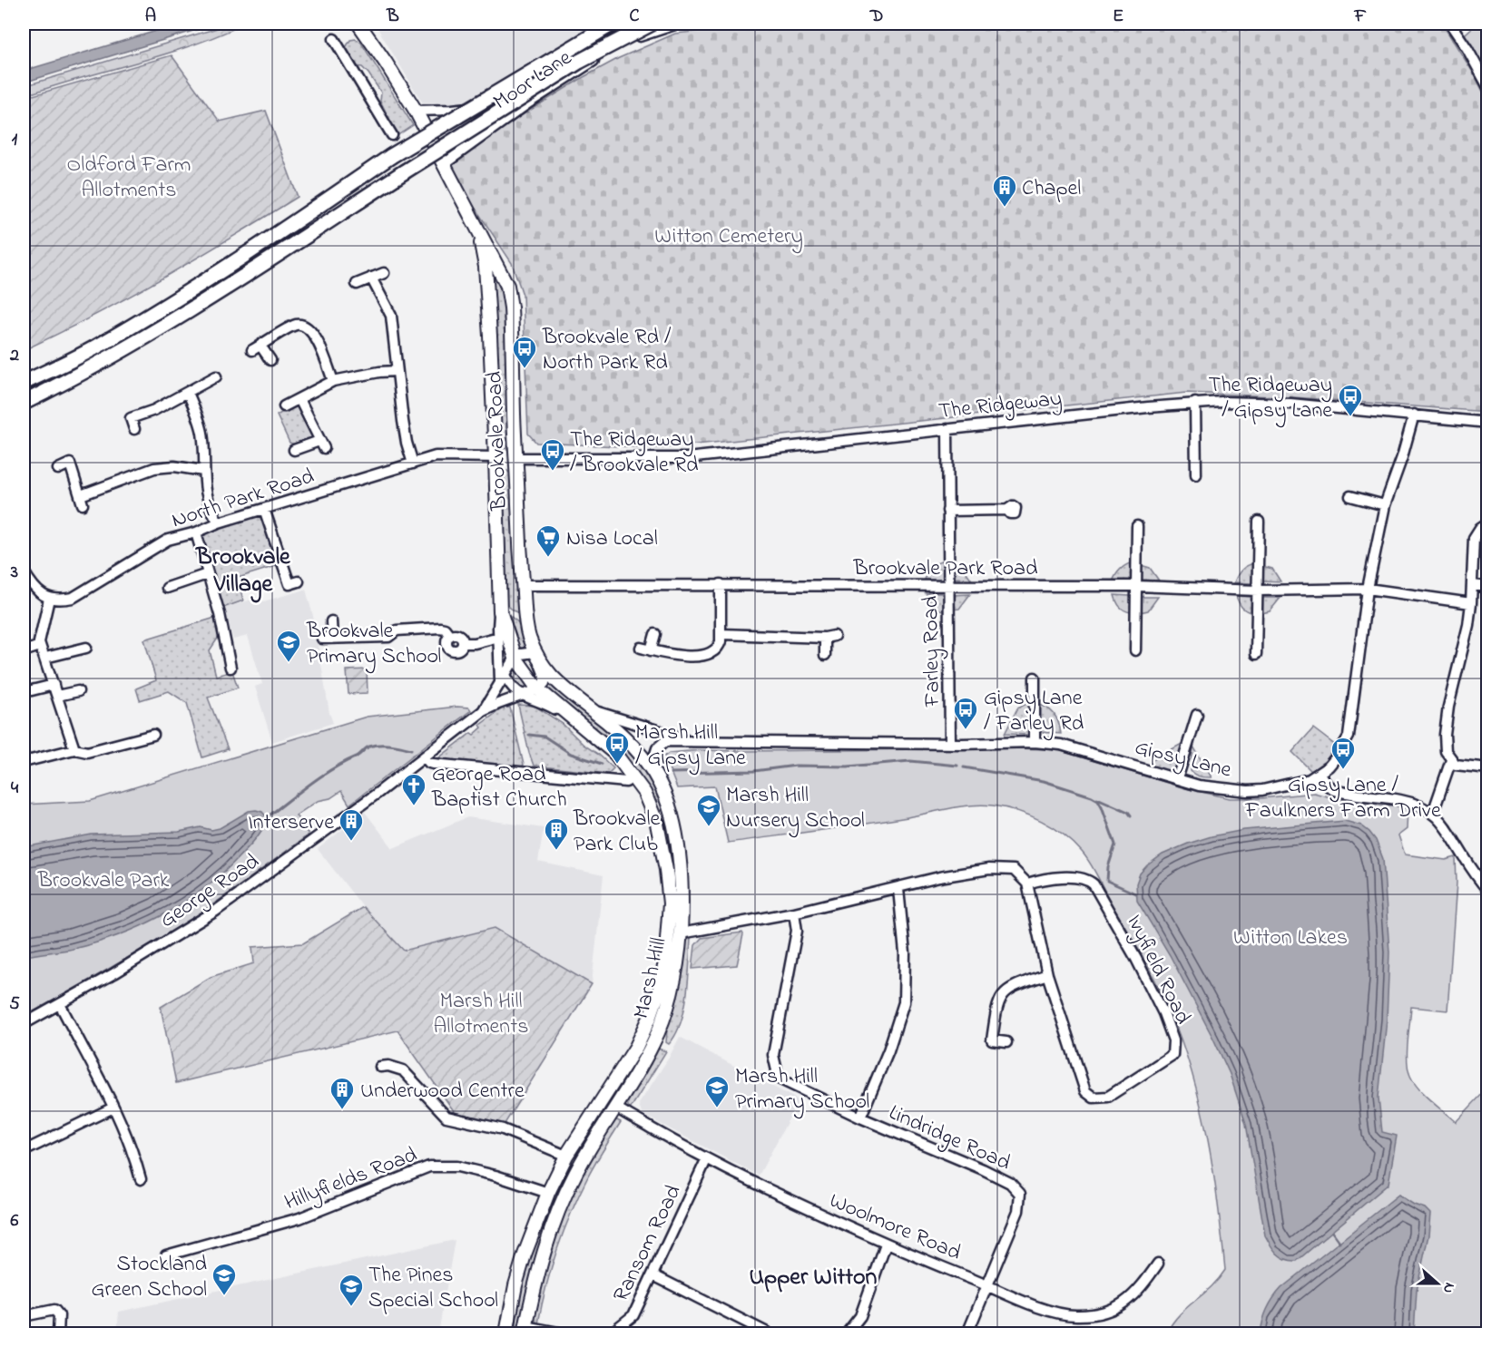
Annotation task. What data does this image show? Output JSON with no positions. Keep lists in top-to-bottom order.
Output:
{
  "streets": {
    "main road": ["Brookvale Road", "Marsh Hill"],
    "street": [
      "Moor Lane",
      "The Ridgeway",
      "North Park Road",
      "Brookvale Park Road",
      "Farley Road",
      "Gipsy Lane",
      "George Road",
      "Ivyfield Road",
      "Lindridge Road",
      "Hillyfields Road",
      "Woolmore Road",
      "Ransom Road"
    ]
  },
  "crossings": [
    ["Moor Lane", "Brookvale Road"],
    ["The Ridgeway", "Brookvale Road"],
    ["The Ridgeway", "Farley Road"],
    ["The Ridgeway", "Gipsy Lane"],
    ["Brookvale Road", "North Park Road"],
    ["Brookvale Road", "Brookvale Park Road"],
    ["Brookvale Road", "George Road"],
    ["Brookvale Road", "Marsh Hill"],
    ["Brookvale Park Road", "Farley Road"],
    ["Brookvale Park Road", "Gipsy Lane"],
    ["Farley Road", "Gipsy Lane"],
    ["Gipsy Lane", "Marsh Hill"],
    ["George Road", "Marsh Hill"],
    ["Marsh Hill", "Hillyfields Road"],
    ["Marsh Hill", "Woolmore Road"],
    ["Lindridge Road", "Woolmore Road"],
    ["Woolmore Road", "Ransom Road"]
  ],
  "districts": ["Brookvale Village", "Upper Witton"],
  "parks": [
    "Oldford Farm Allotments",
    "Witton Cemetery",
    "Brookvale Park",
    "Witton Lakes",
    "Marsh Hill Allotments"
  ],
  "places": {
    "building": [
      "Chapel",
      "Interserve",
      "Brookvale Park Club",
      "Underwood Centre"
    ],
    "bus stop": [
      "Brookvale Rd / North Park Rd",
      "The Ridgeway / Gipsy Lane",
      "The Ridgeway / Brookvale Rd",
      "Gipsy Lane / Farley Rd",
      "Marsh Hill / Gipsy Lane",
      "Gipsy Lane / Faulkners Farm Drive"
    ],
    "supermarket": ["Nisa Local"],
    "school or university": [
      "Brookvale Primary School",
      "Marsh Hill Nursery School",
      "Marsh Hill Primary School",
      "Stockland Green School",
      "The Pines Special School"
    ],
    "church": ["George Road Baptist Church"]
  },
  "north": "right",
  "grid": {
    "columns": [
      "A",
      "B",
      "C",
      "D",
      "E",
      "F"
    ],
    "rows": [
      "1",
      "2",
      "3",
      "4",
      "5",
      "6"
    ]
  }
}
